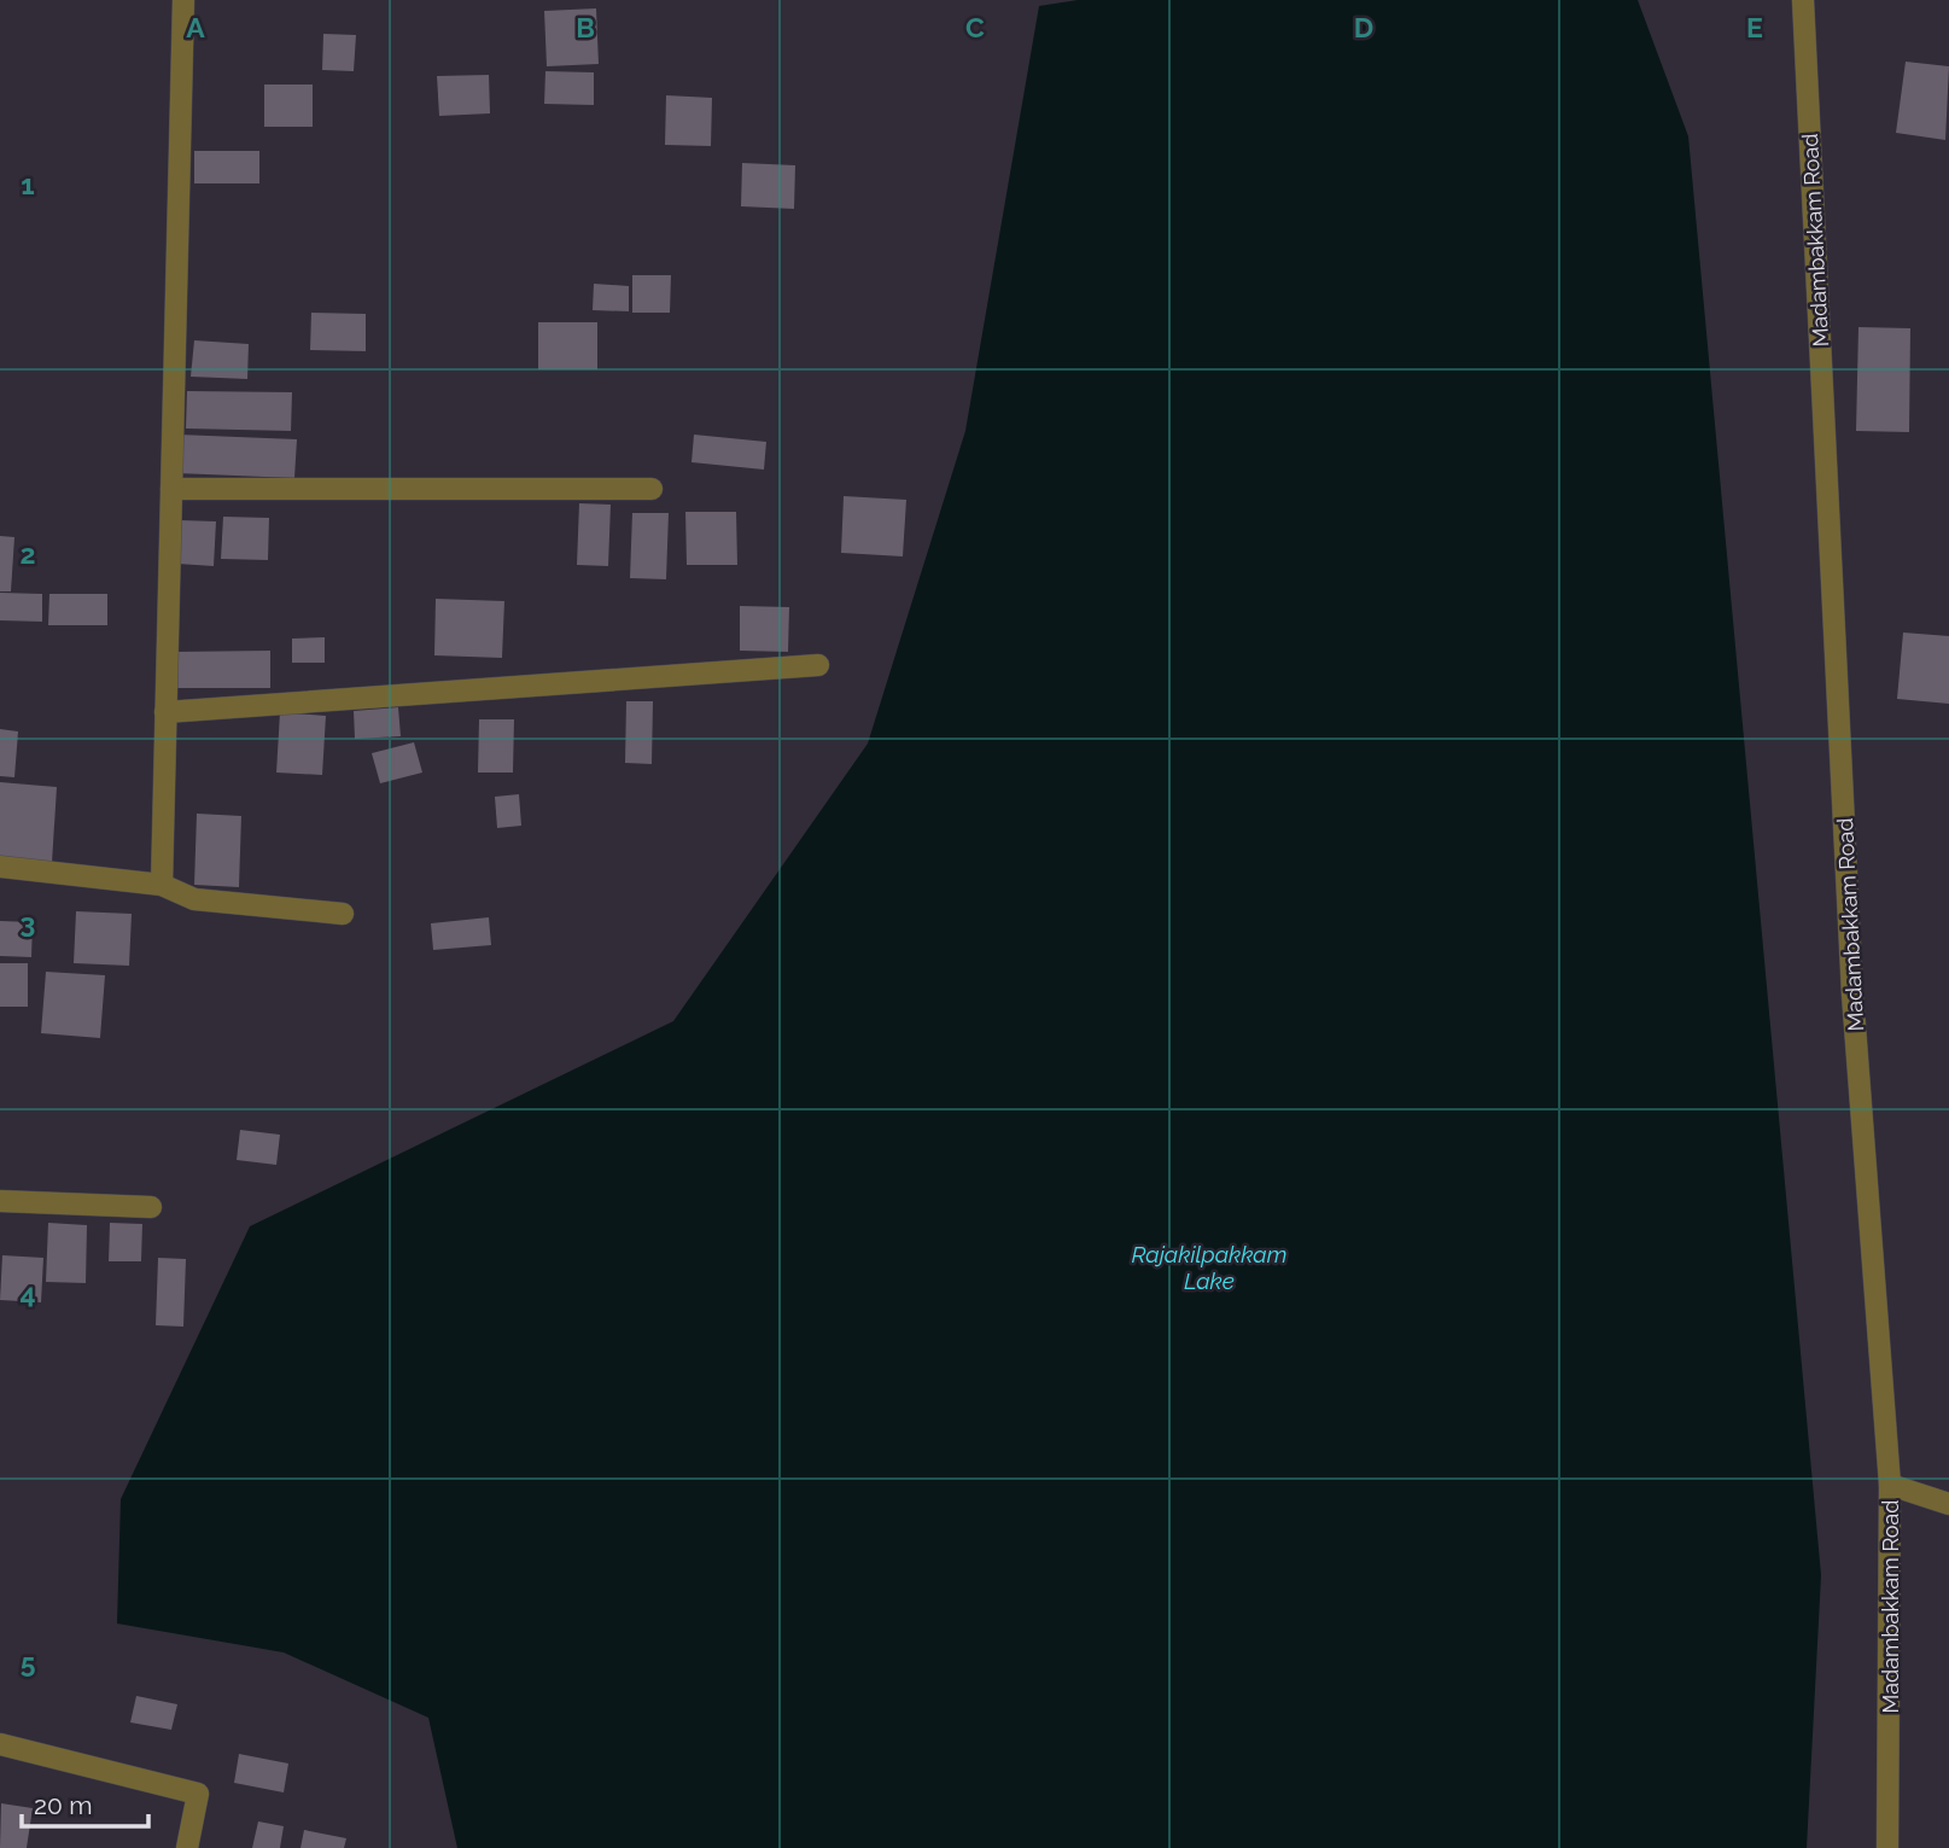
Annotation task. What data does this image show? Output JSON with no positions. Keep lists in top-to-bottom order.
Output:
{
  "streets": {
    "street": ["Madambakkam Road"]
  },
  "water": ["Rajakilpakkam Lake"],
  "scale_bar": "20 m",
  "grid": {
    "columns": [
      "A",
      "B",
      "C",
      "D",
      "E"
    ],
    "rows": [
      "1",
      "2",
      "3",
      "4",
      "5"
    ]
  }
}
